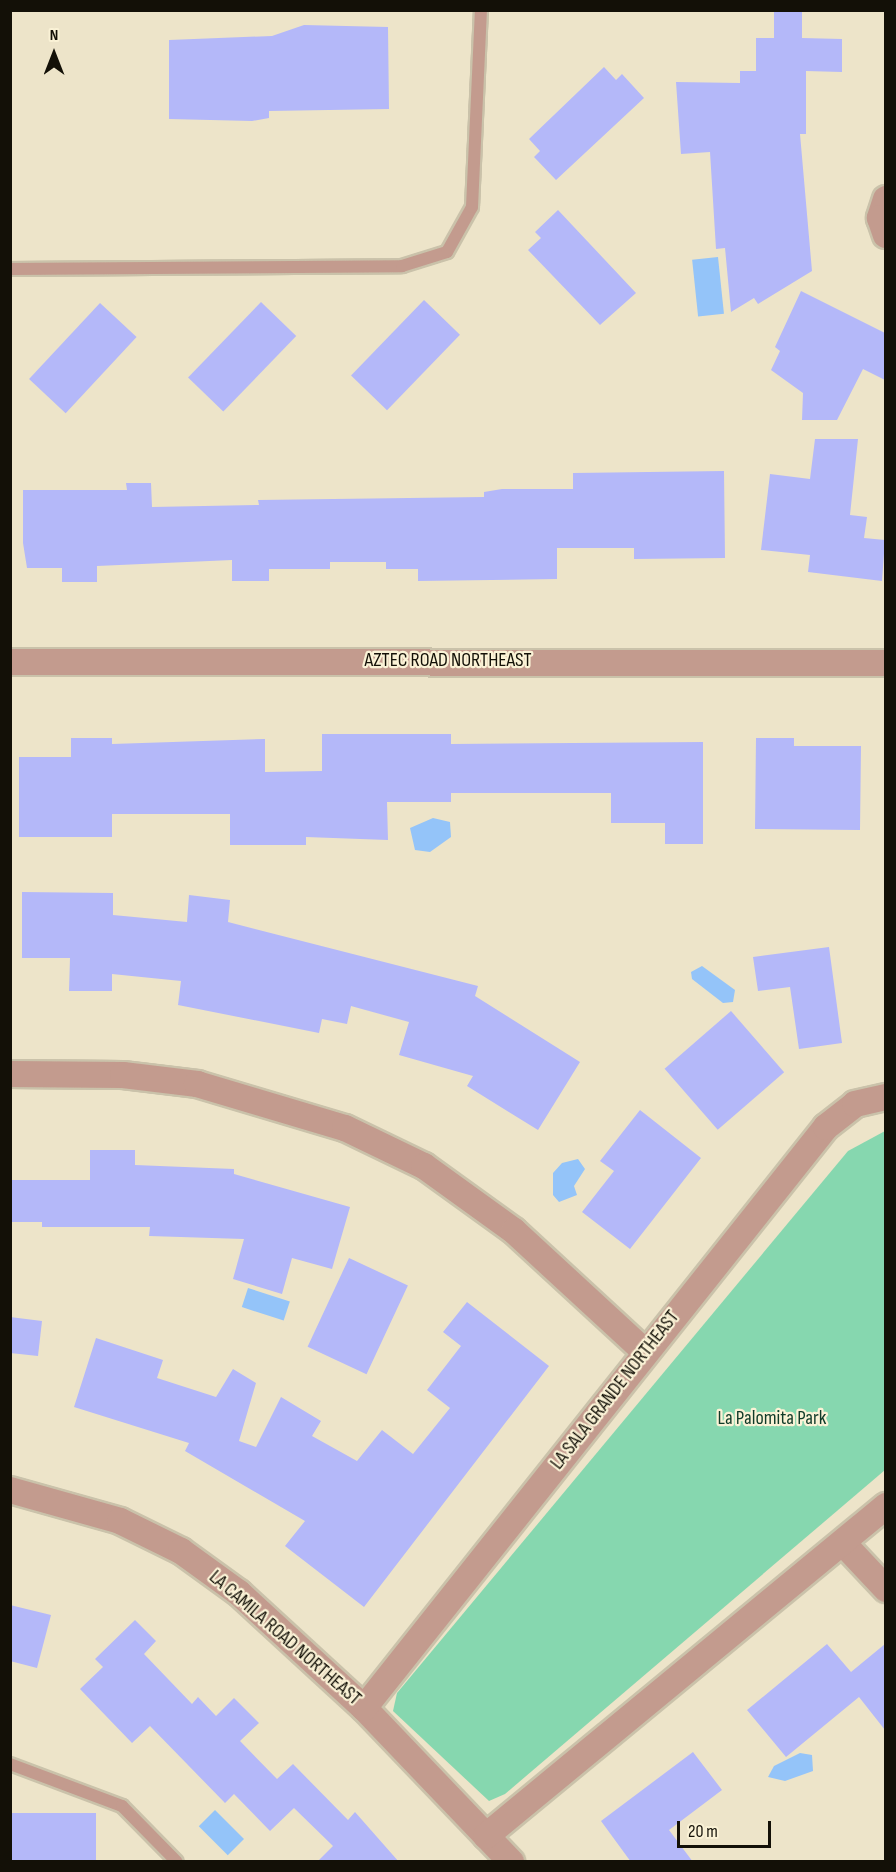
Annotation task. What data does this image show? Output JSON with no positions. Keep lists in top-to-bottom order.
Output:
{
  "streets": {
    "street": ["AZTEC ROAD NORTHEAST", "LA SALA GRANDE NORTHEAST", "LA CAMILA ROAD NORTHEAST"]
  },
  "crossings": [
    ["LA SALA GRANDE NORTHEAST", "LA CAMILA ROAD NORTHEAST"]
  ],
  "parks": ["La Palomita Park"],
  "scale_bar": "20 m",
  "north": "top"
}
